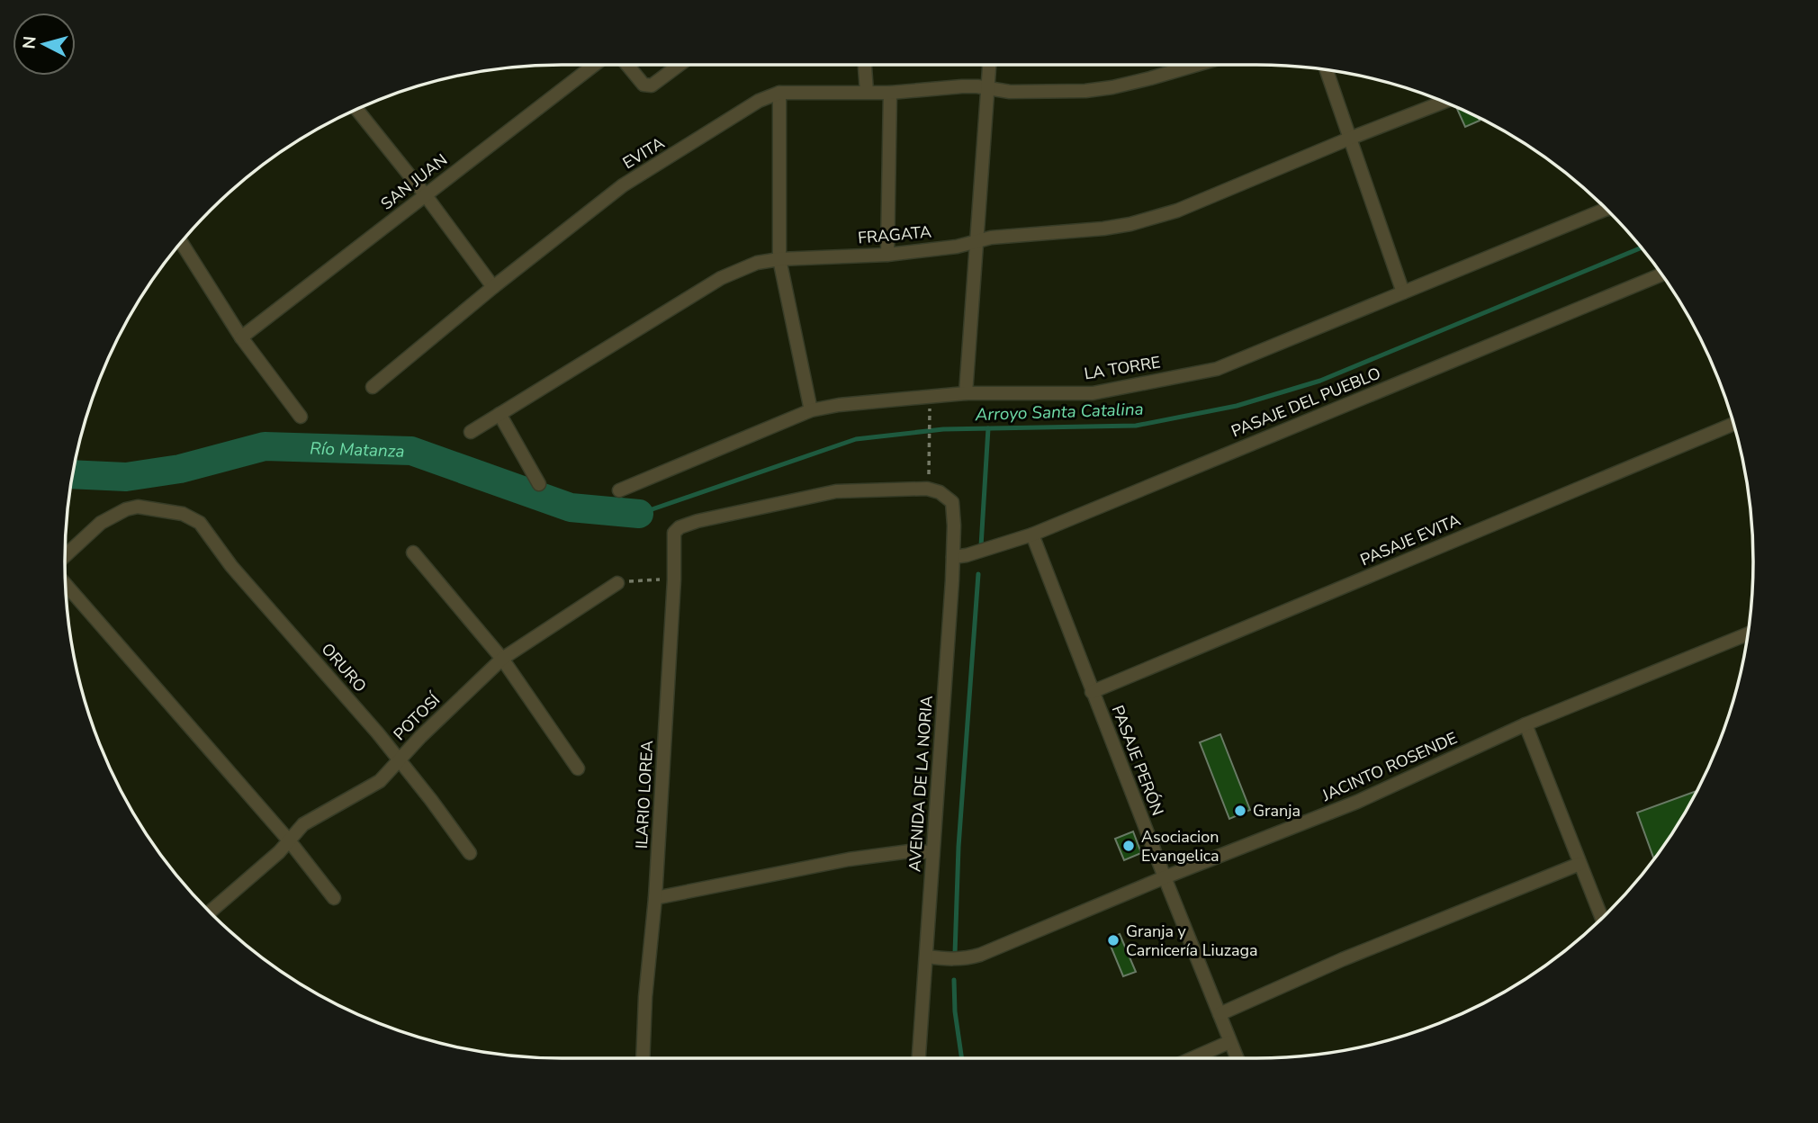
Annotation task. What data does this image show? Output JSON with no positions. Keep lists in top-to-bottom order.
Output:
{
  "streets": {
    "street": [
      "EVITA",
      "SAN JUAN",
      "FRAGATA",
      "LA TORRE",
      "PASAJE DEL PUEBLO",
      "PASAJE EVITA",
      "ORURO",
      "POTOSÍ",
      "PASAJE PERÓN",
      "JACINTO ROSENDE",
      "AVENIDA DE LA NORIA",
      "ILARIO LOREA"
    ]
  },
  "crossings": [
    ["PASAJE DEL PUEBLO", "PASAJE PERÓN"],
    ["PASAJE DEL PUEBLO", "AVENIDA DE LA NORIA"],
    ["PASAJE EVITA", "PASAJE PERÓN"],
    ["ORURO", "POTOSÍ"],
    ["PASAJE PERÓN", "JACINTO ROSENDE"],
    ["JACINTO ROSENDE", "AVENIDA DE LA NORIA"],
    ["AVENIDA DE LA NORIA", "ILARIO LOREA"]
  ],
  "water": ["Arroyo Santa Catalina", "Río Matanza"],
  "places": ["Granja", "Asociacion Evangelica", "Granja y Carnicería Liuzaga"],
  "north": "left"
}
